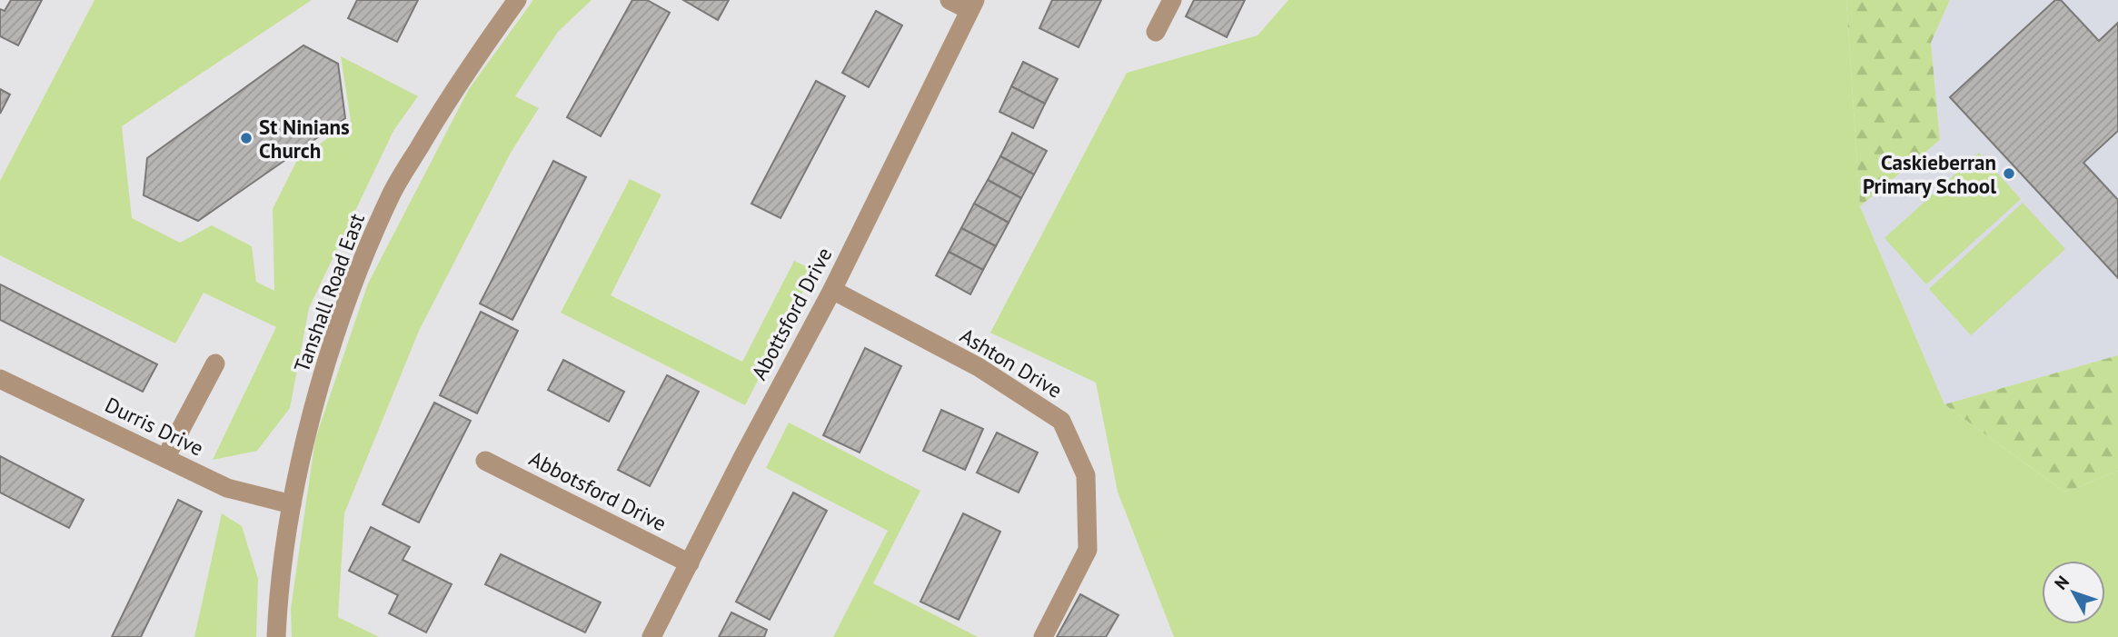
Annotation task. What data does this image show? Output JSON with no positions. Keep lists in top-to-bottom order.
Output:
{
  "streets": {
    "street": [
      "Tanshall Road East",
      "Abottsford Drive",
      "Ashton Drive",
      "Durris Drive",
      "Abbotsford Drive"
    ]
  },
  "crossings": [
    ["Tanshall Road East", "Durris Drive"],
    ["Abottsford Drive", "Ashton Drive"],
    ["Abottsford Drive", "Abbotsford Drive"]
  ],
  "places": ["St Ninians Church", "Caskieberran Primary School"],
  "north": "top left"
}
